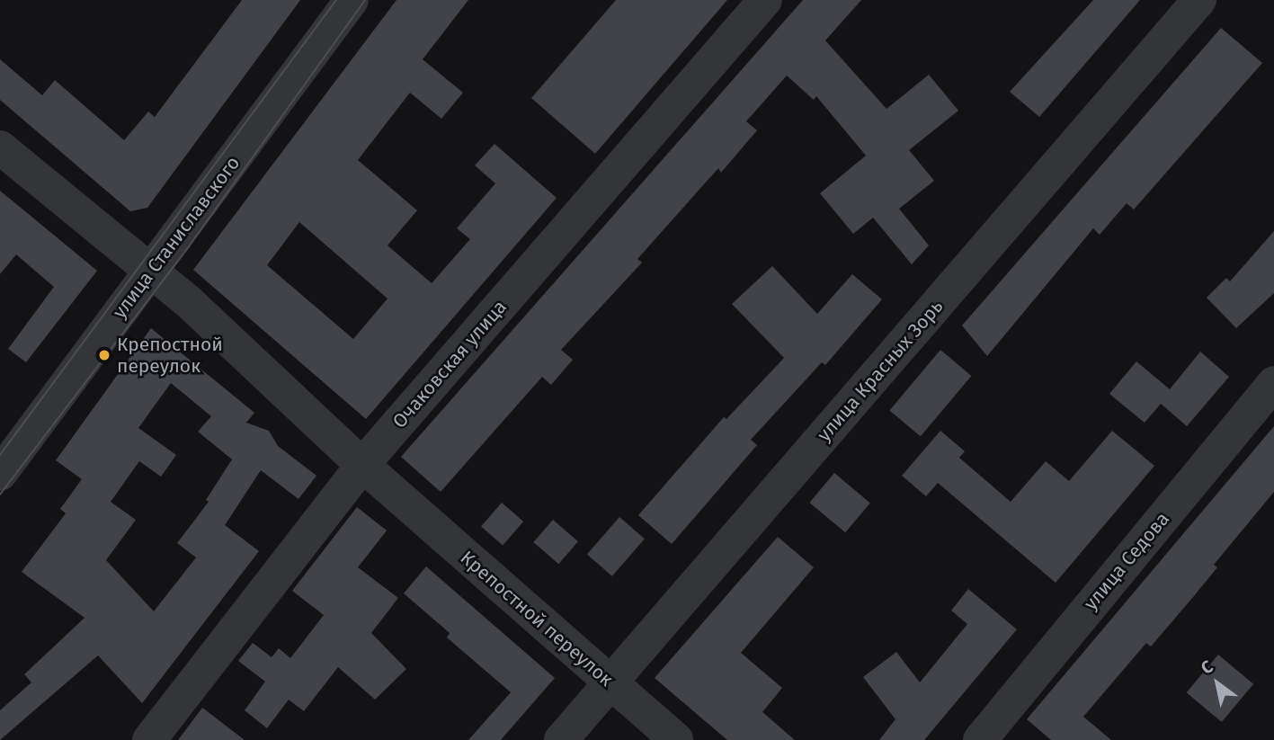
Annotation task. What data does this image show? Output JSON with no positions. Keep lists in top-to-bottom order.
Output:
{
  "streets": {
    "street": [
      "улица Станиславского",
      "Очаковская улица",
      "улица Красных Зорь",
      "улица Седова",
      "Крепостной переулок"
    ]
  },
  "crossings": [
    ["улица Станиславского", "Крепостной переулок"],
    ["Очаковская улица", "Крепостной переулок"],
    ["улица Красных Зорь", "Крепостной переулок"]
  ],
  "places": ["Крепостной переулок"],
  "north": "top left"
}
